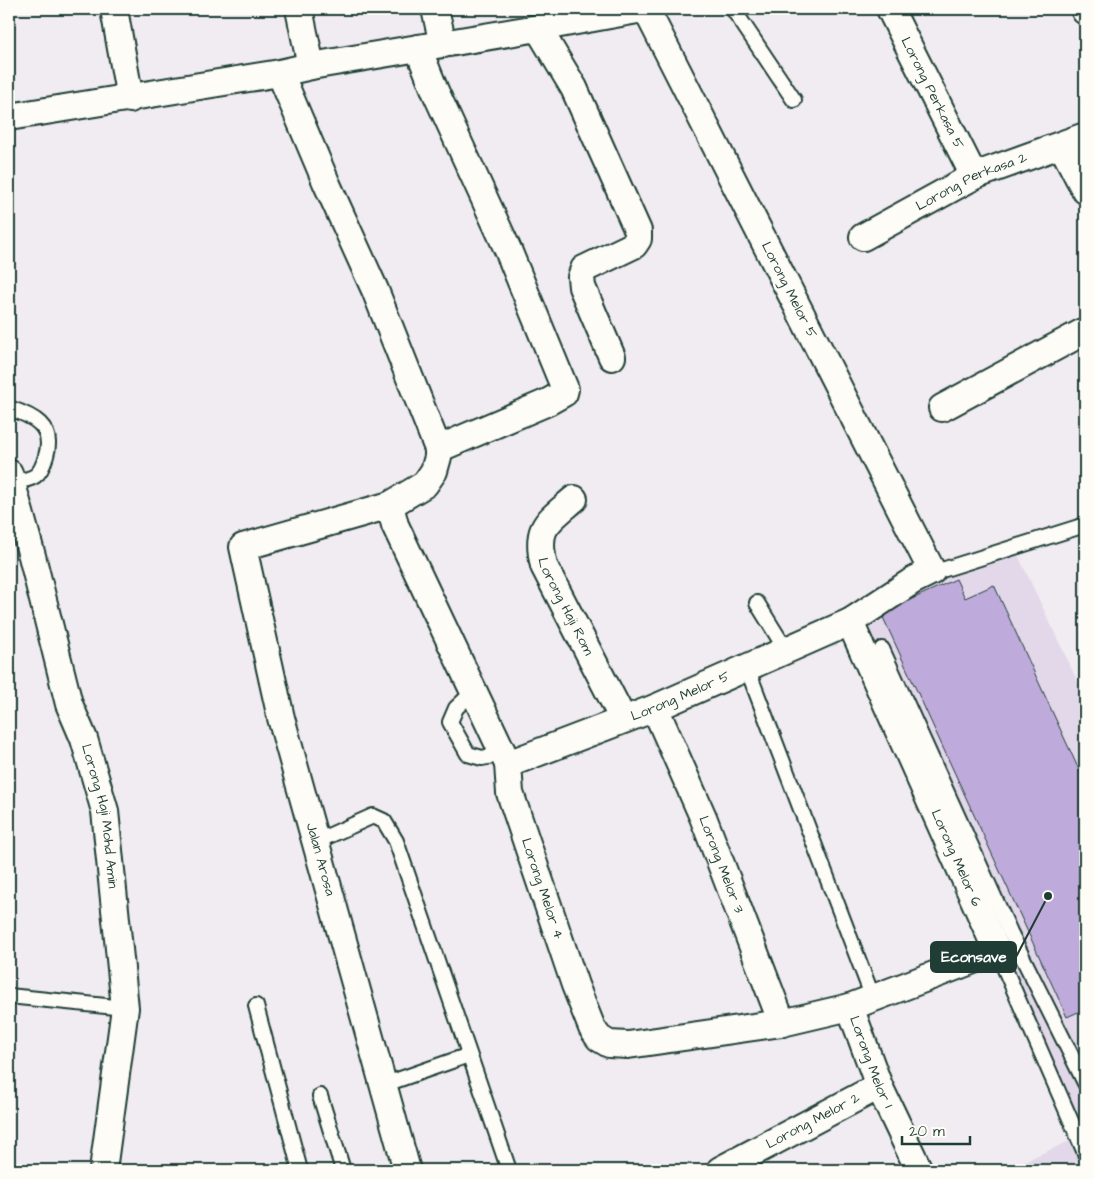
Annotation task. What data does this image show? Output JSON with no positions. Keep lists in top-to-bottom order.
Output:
{
  "streets": {
    "street": [
      "Lorong Perkasa 5",
      "Lorong Perkasa 2",
      "Lorong Melor 5",
      "Lorong Haji Rom",
      "Lorong Haji Mohd Amin",
      "Lorong Melor 6",
      "Jalan Arosa",
      "Lorong Melor 3",
      "Lorong Melor 4",
      "Lorong Melor 1",
      "Lorong Melor 2"
    ]
  },
  "crossings": [
    ["Lorong Perkasa 5", "Lorong Perkasa 2"],
    ["Lorong Melor 5", "Lorong Haji Rom"],
    ["Lorong Melor 5", "Lorong Melor 6"],
    ["Lorong Melor 5", "Lorong Melor 3"],
    ["Lorong Melor 5", "Lorong Melor 4"],
    ["Jalan Arosa", "Lorong Melor 4"],
    ["Lorong Melor 3", "Lorong Melor 4"],
    ["Lorong Melor 4", "Lorong Melor 1"],
    ["Lorong Melor 1", "Lorong Melor 2"]
  ],
  "places": ["Econsave"],
  "scale_bar": "20 m"
}
